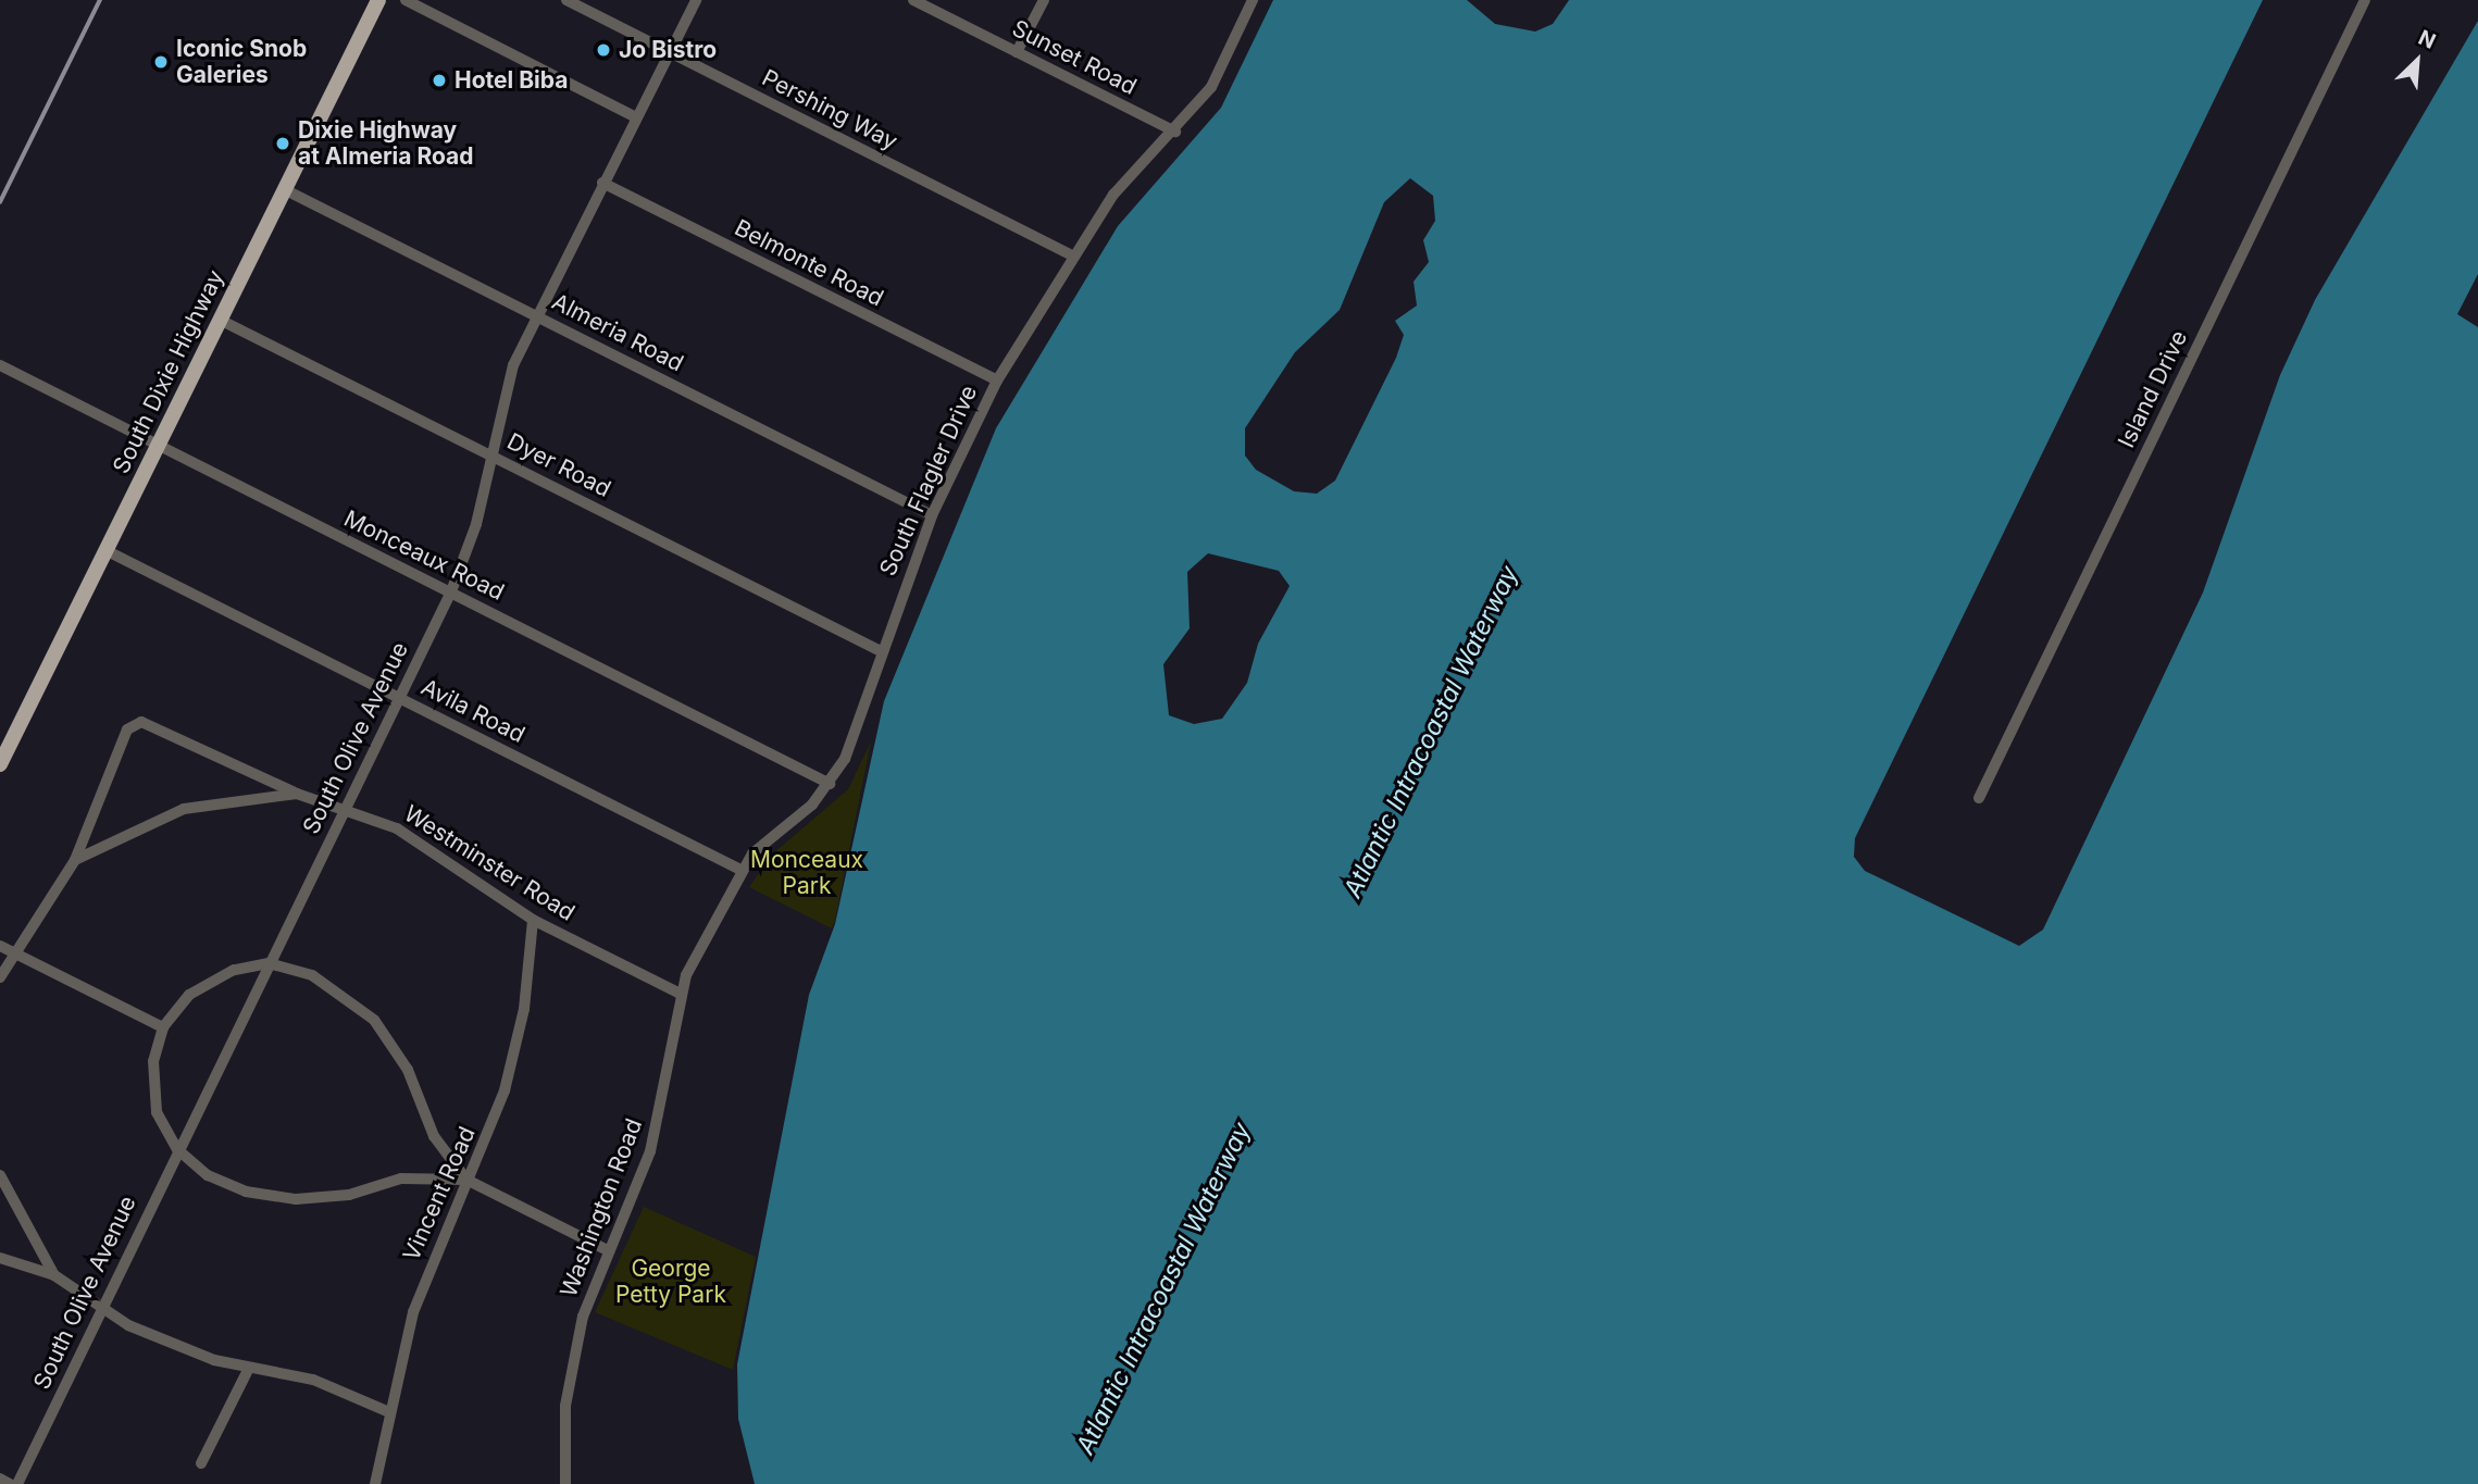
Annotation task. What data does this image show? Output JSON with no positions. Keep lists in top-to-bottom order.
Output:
{
  "streets": {
    "main road": ["South Dixie Highway"],
    "street": [
      "Sunset Road",
      "Pershing Way",
      "Belmonte Road",
      "Almeria Road",
      "Island Drive",
      "Dyer Road",
      "South Flagler Drive",
      "Monceaux Road",
      "Avila Road",
      "South Olive Avenue",
      "Westminster Road",
      "Vincent Road",
      "Washington Road"
    ]
  },
  "crossings": [
    ["Sunset Road", "South Flagler Drive"],
    ["Pershing Way", "South Flagler Drive"],
    ["Pershing Way", "South Olive Avenue"],
    ["Belmonte Road", "South Flagler Drive"],
    ["Belmonte Road", "South Olive Avenue"],
    ["Almeria Road", "South Dixie Highway"],
    ["Almeria Road", "South Flagler Drive"],
    ["Almeria Road", "South Olive Avenue"],
    ["South Dixie Highway", "Dyer Road"],
    ["South Dixie Highway", "Monceaux Road"],
    ["South Dixie Highway", "Avila Road"],
    ["Dyer Road", "South Flagler Drive"],
    ["Dyer Road", "South Olive Avenue"],
    ["South Flagler Drive", "Monceaux Road"],
    ["South Flagler Drive", "Avila Road"],
    ["South Flagler Drive", "Washington Road"],
    ["Monceaux Road", "South Olive Avenue"],
    ["Avila Road", "South Olive Avenue"],
    ["Avila Road", "Washington Road"],
    ["South Olive Avenue", "Westminster Road"],
    ["Westminster Road", "Vincent Road"],
    ["Westminster Road", "Washington Road"]
  ],
  "water": ["Atlantic Intracoastal Waterway"],
  "parks": ["Monceaux Park", "George Petty Park"],
  "places": [
    "Jo Bistro",
    "Iconic Snob Galeries",
    "Hotel Biba",
    "Dixie Highway at Almeria Road"
  ],
  "north": "top right"
}
